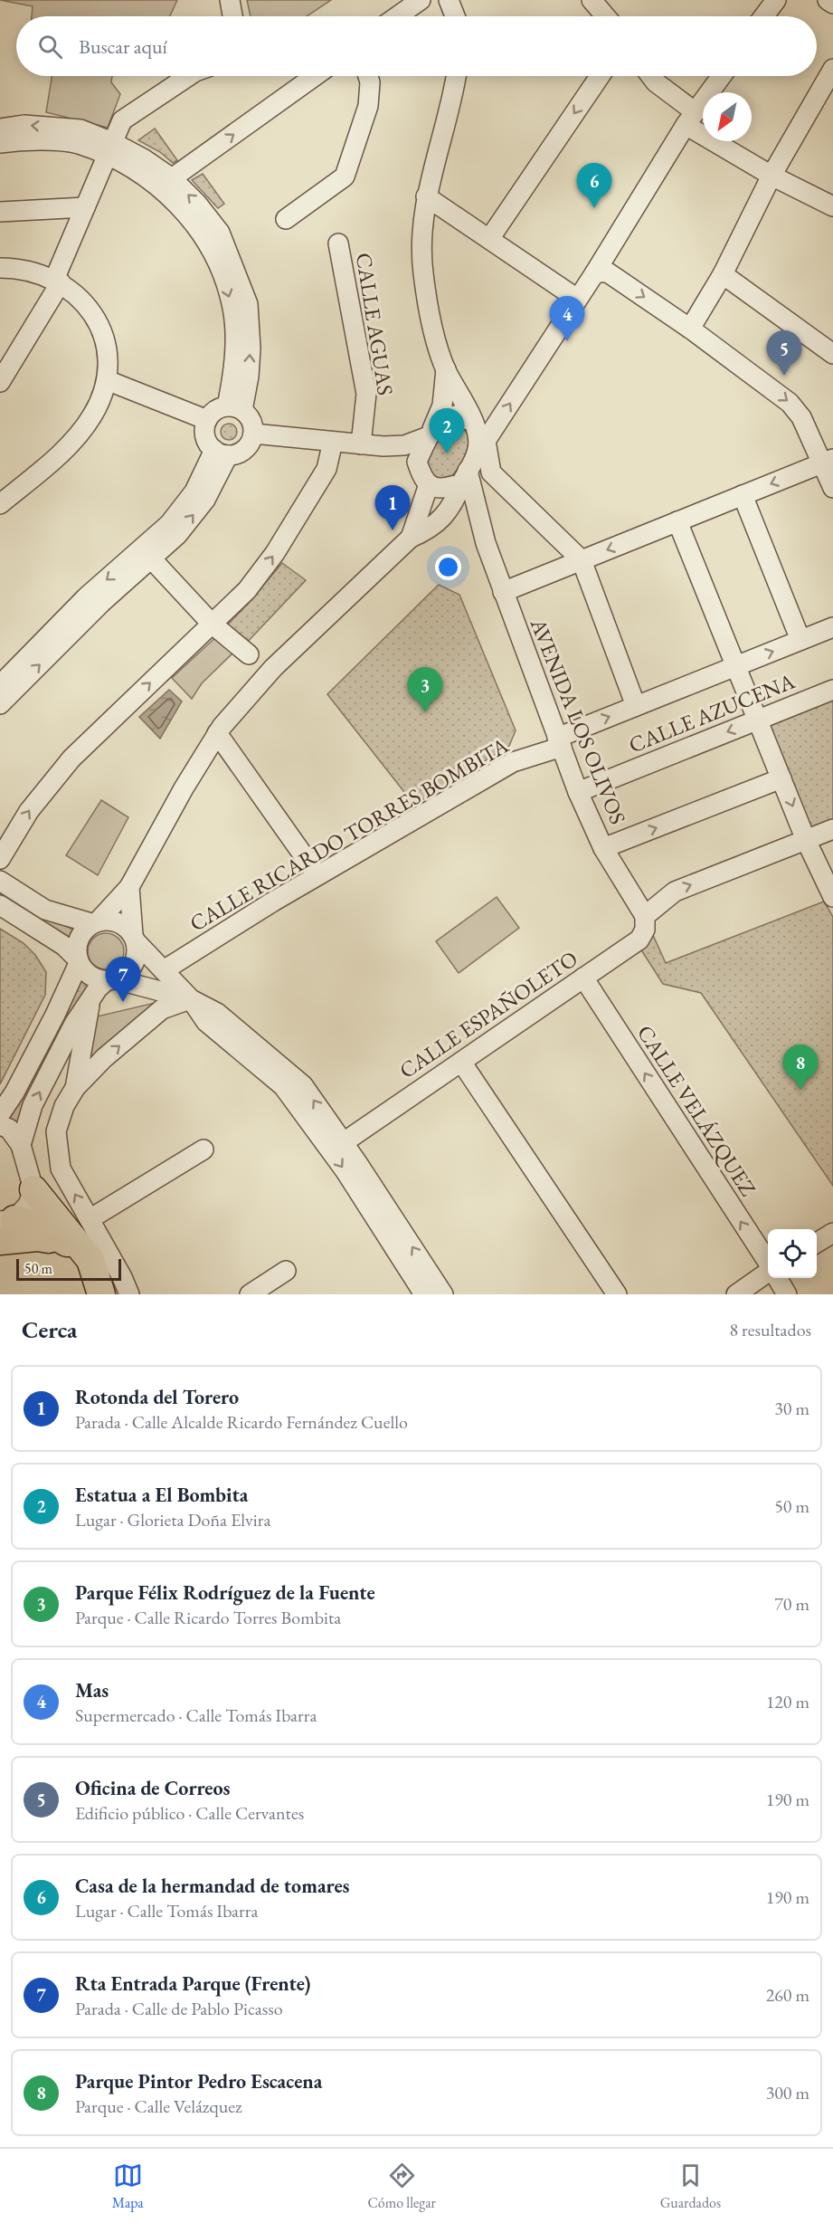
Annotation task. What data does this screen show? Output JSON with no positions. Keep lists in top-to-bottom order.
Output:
{
  "streets": {
    "street": [
      "CALLE AGUAS",
      "CALLE AZUCENA",
      "AVENIDA LOS OLIVOS",
      "CALLE RICARDO TORRES BOMBITA",
      "CALLE ESPAÑOLETO",
      "CALLE VELÁZQUEZ"
    ]
  },
  "crossings": [
    ["CALLE AZUCENA", "AVENIDA LOS OLIVOS"],
    ["AVENIDA LOS OLIVOS", "CALLE RICARDO TORRES BOMBITA"],
    ["AVENIDA LOS OLIVOS", "CALLE ESPAÑOLETO"],
    ["CALLE ESPAÑOLETO", "CALLE VELÁZQUEZ"]
  ],
  "scale_bar": "50 m",
  "north": "bottom left",
  "page": {
    "search": "Buscar aquí",
    "pins": [
      "6",
      "4",
      "5",
      "2",
      "1",
      "3",
      "7",
      "8"
    ],
    "scale": "50 m",
    "heading": ["Cerca", "8 resultados"],
    "list": [
      {
        "mark": "1",
        "name": "Rotonda del Torero",
        "note": "Parada · Calle Alcalde Ricardo Fernández Cuello",
        "value": "30 m"
      },
      {
        "mark": "2",
        "name": "Estatua a El Bombita",
        "note": "Lugar · Glorieta Doña Elvira",
        "value": "50 m"
      },
      {
        "mark": "3",
        "name": "Parque Félix Rodríguez de la Fuente",
        "note": "Parque · Calle Ricardo Torres Bombita",
        "value": "70 m"
      },
      {
        "mark": "4",
        "name": "Mas",
        "note": "Supermercado · Calle Tomás Ibarra",
        "value": "120 m"
      },
      {
        "mark": "5",
        "name": "Oficina de Correos",
        "note": "Edificio público · Calle Cervantes",
        "value": "190 m"
      },
      {
        "mark": "6",
        "name": "Casa de la hermandad de tomares",
        "note": "Lugar · Calle Tomás Ibarra",
        "value": "190 m"
      },
      {
        "mark": "7",
        "name": "Rta Entrada Parque (Frente)",
        "note": "Parada · Calle de Pablo Picasso",
        "value": "260 m"
      },
      {
        "mark": "8",
        "name": "Parque Pintor Pedro Escacena",
        "note": "Parque · Calle Velázquez",
        "value": "300 m"
      }
    ],
    "nav": ["Mapa", "Cómo llegar", "Guardados"]
  }
}
